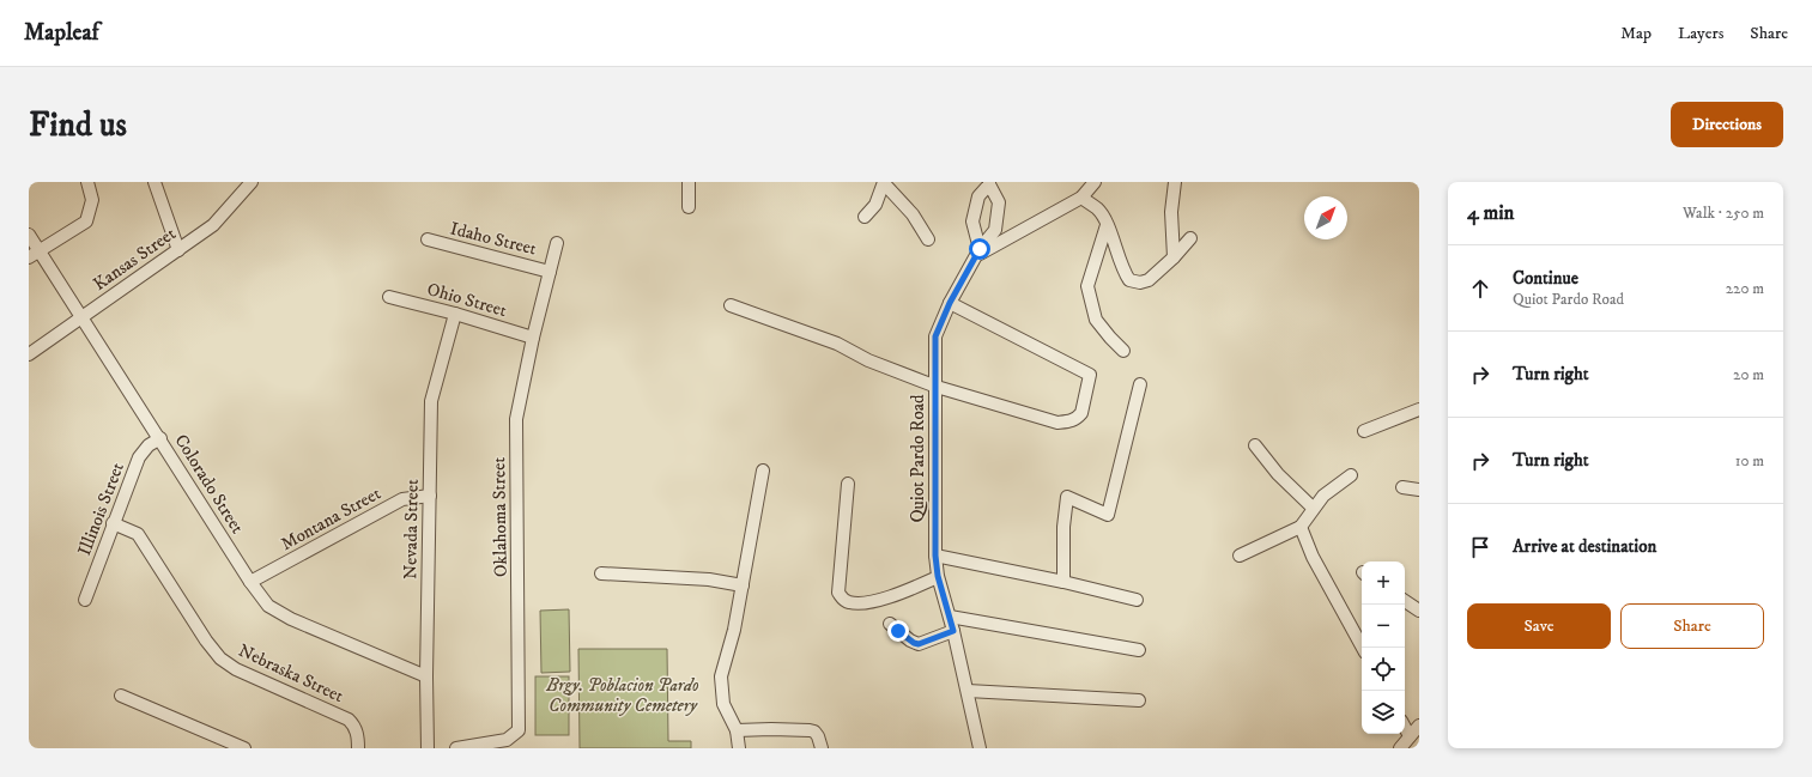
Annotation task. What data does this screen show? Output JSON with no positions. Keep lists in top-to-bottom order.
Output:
{
  "streets": {
    "street": [
      "Idaho Street",
      "Kansas Street",
      "Ohio Street",
      "Quiot Pardo Road",
      "Colorado Street",
      "Illinois Street",
      "Oklahoma Street",
      "Montana Street",
      "Nevada Street",
      "Nebraska Street"
    ]
  },
  "crossings": [
    ["Idaho Street", "Oklahoma Street"],
    ["Kansas Street", "Colorado Street"],
    ["Ohio Street", "Oklahoma Street"],
    ["Ohio Street", "Nevada Street"],
    ["Colorado Street", "Illinois Street"],
    ["Colorado Street", "Montana Street"],
    ["Colorado Street", "Nevada Street"],
    ["Illinois Street", "Nebraska Street"],
    ["Montana Street", "Nevada Street"]
  ],
  "parks": ["Brgy. Poblacion Pardo Community Cemetery"],
  "north": "top right",
  "page": {
    "header": "Mapleaf",
    "nav": ["Map", "Layers", "Share"],
    "buttons": [
      "Directions",
      ["Save", "Share"]
    ],
    "title": "Find us",
    "heading": ["4 min", "Walk · 250 m"],
    "list": [
      ["Continue", "Quiot Pardo Road", "220 m"],
      ["Turn right", "20 m"],
      ["Turn right", "10 m"],
      "Arrive at destination"
    ],
    "map_buttons": ["+", "−"]
  }
}
